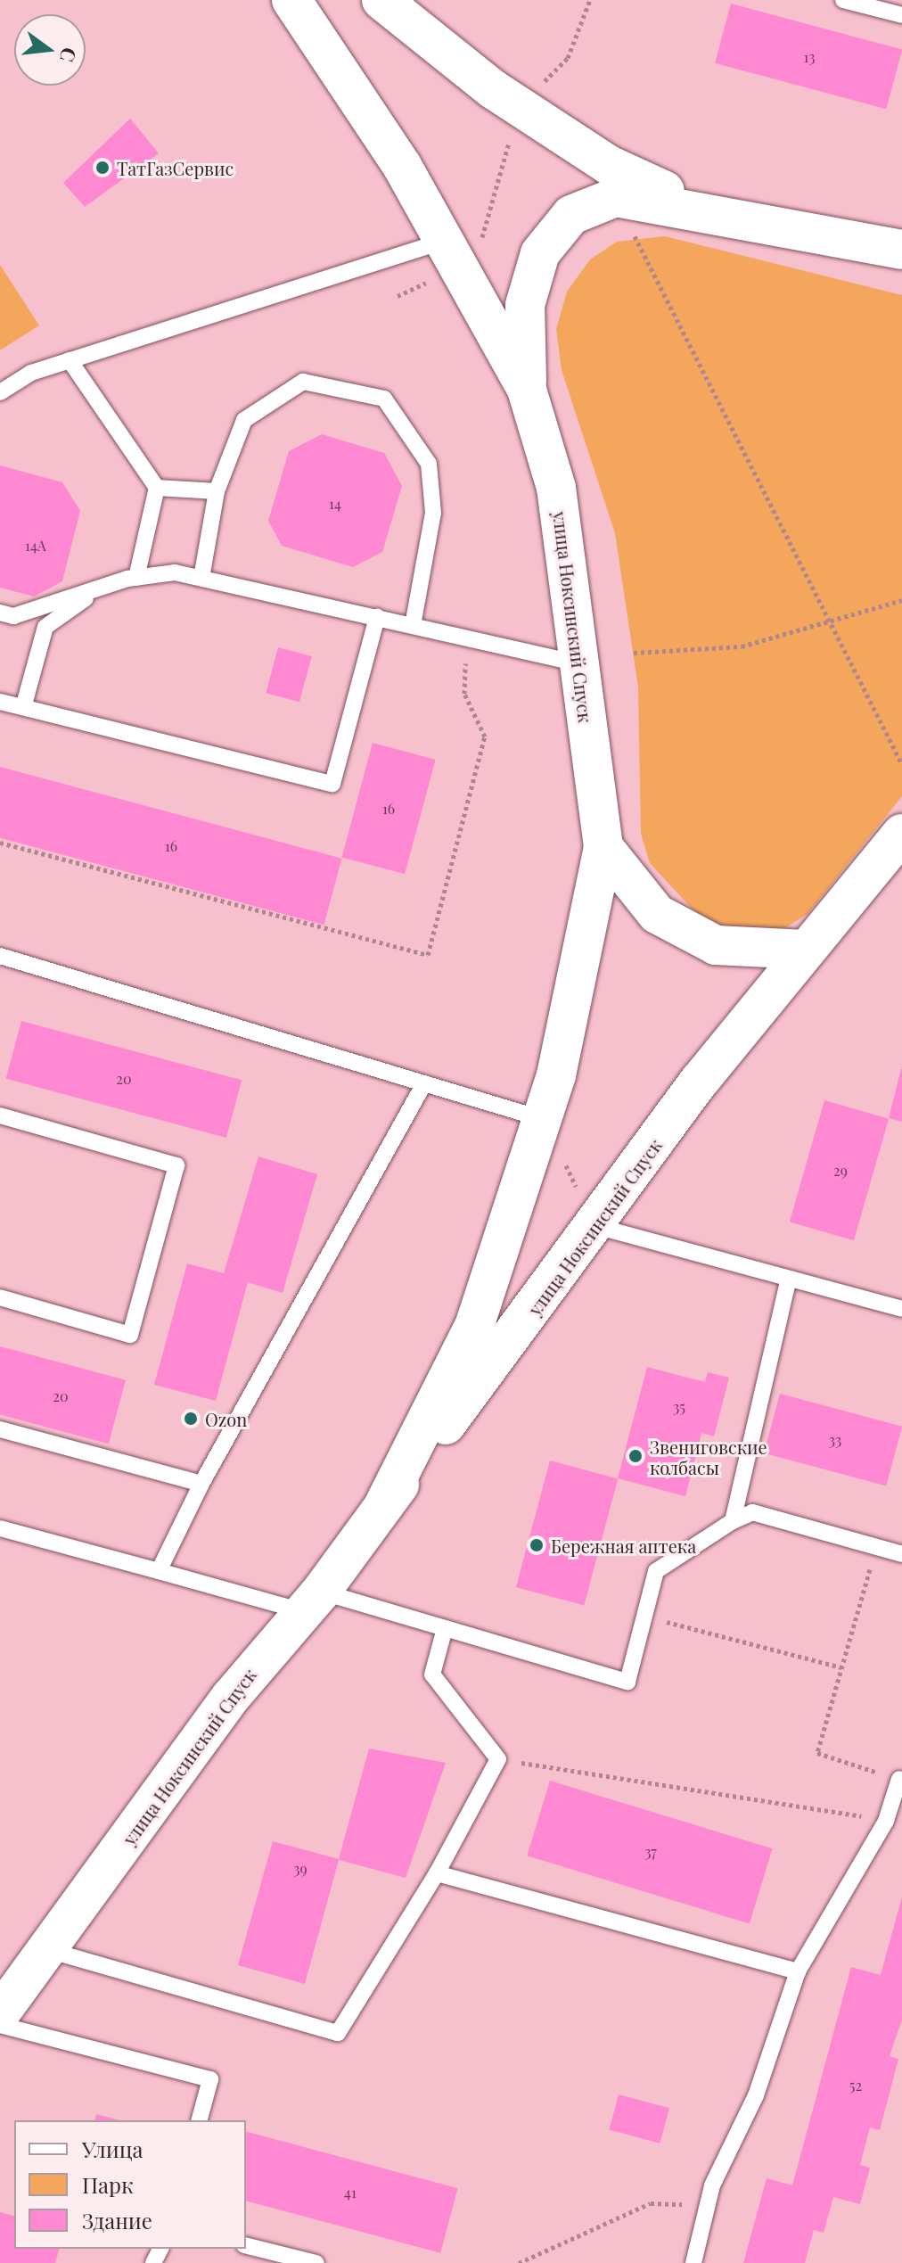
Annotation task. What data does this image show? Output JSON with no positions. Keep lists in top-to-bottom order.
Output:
{
  "streets": {
    "street": ["улица Ноксинский Спуск"]
  },
  "places": [
    "ТатГазСервис",
    "Ozon",
    "Звениговские колбасы",
    "Бережная аптека"
  ],
  "house_numbers": [
    "13",
    "14",
    "14А",
    "16",
    "16",
    "20",
    "29",
    "20",
    "35",
    "33",
    "37",
    "39",
    "52",
    "41"
  ],
  "legend": ["Улица", "Парк", "Здание"],
  "north": "right"
}
